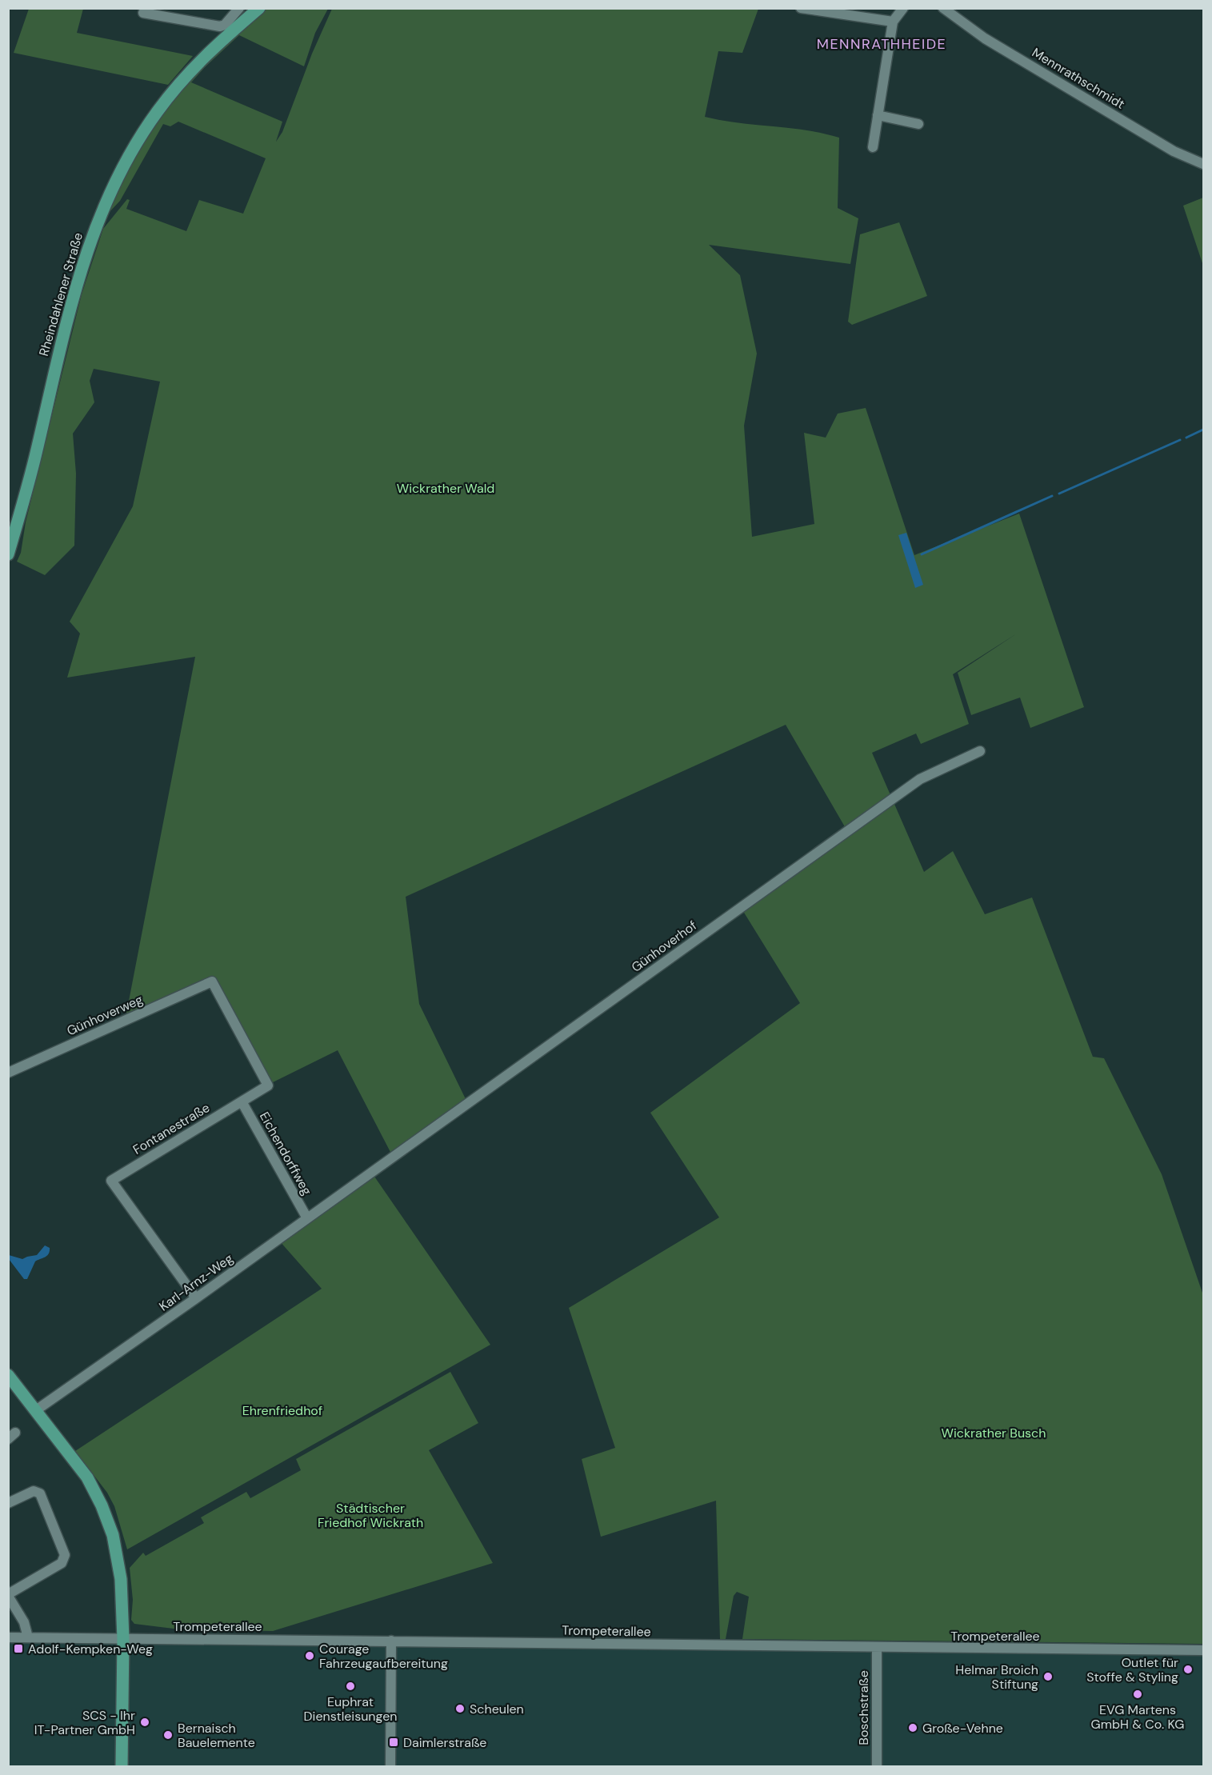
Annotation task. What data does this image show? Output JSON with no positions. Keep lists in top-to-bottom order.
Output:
{
  "streets": {
    "main road": ["Rheindahlener Straße"],
    "street": [
      "Mennrathschmidt",
      "Günhoverhof",
      "Günhoverweg",
      "Fontanestraße",
      "Eichendorffweg",
      "Karl-Arnz-Weg",
      "Trompeterallee",
      "Boschstraße"
    ]
  },
  "crossings": [
    ["Günhoverhof", "Karl-Arnz-Weg"],
    ["Günhoverweg", "Fontanestraße"],
    ["Fontanestraße", "Eichendorffweg"],
    ["Fontanestraße", "Karl-Arnz-Weg"],
    ["Eichendorffweg", "Karl-Arnz-Weg"],
    ["Trompeterallee", "Boschstraße"]
  ],
  "districts": ["MENNRATHHEIDE"],
  "parks": [
    "Wickrather Wald",
    "Ehrenfriedhof",
    "Wickrather Busch",
    "Städtischer Friedhof Wickrath"
  ],
  "places": {
    "transit": ["Adolf-Kempken-Weg", "Daimlerstraße"],
    "other": [
      "Courage Fahrzeugaufbereitung",
      "Outlet für Stoffe & Styling",
      "Helmar Broich Stiftung",
      "Euphrat Dienstleisungen",
      "EVG Martens GmbH & Co. KG",
      "Scheulen",
      "SCS - Ihr IT-Partner GmbH",
      "Große-Vehne",
      "Bernaisch Bauelemente"
    ]
  }
}
